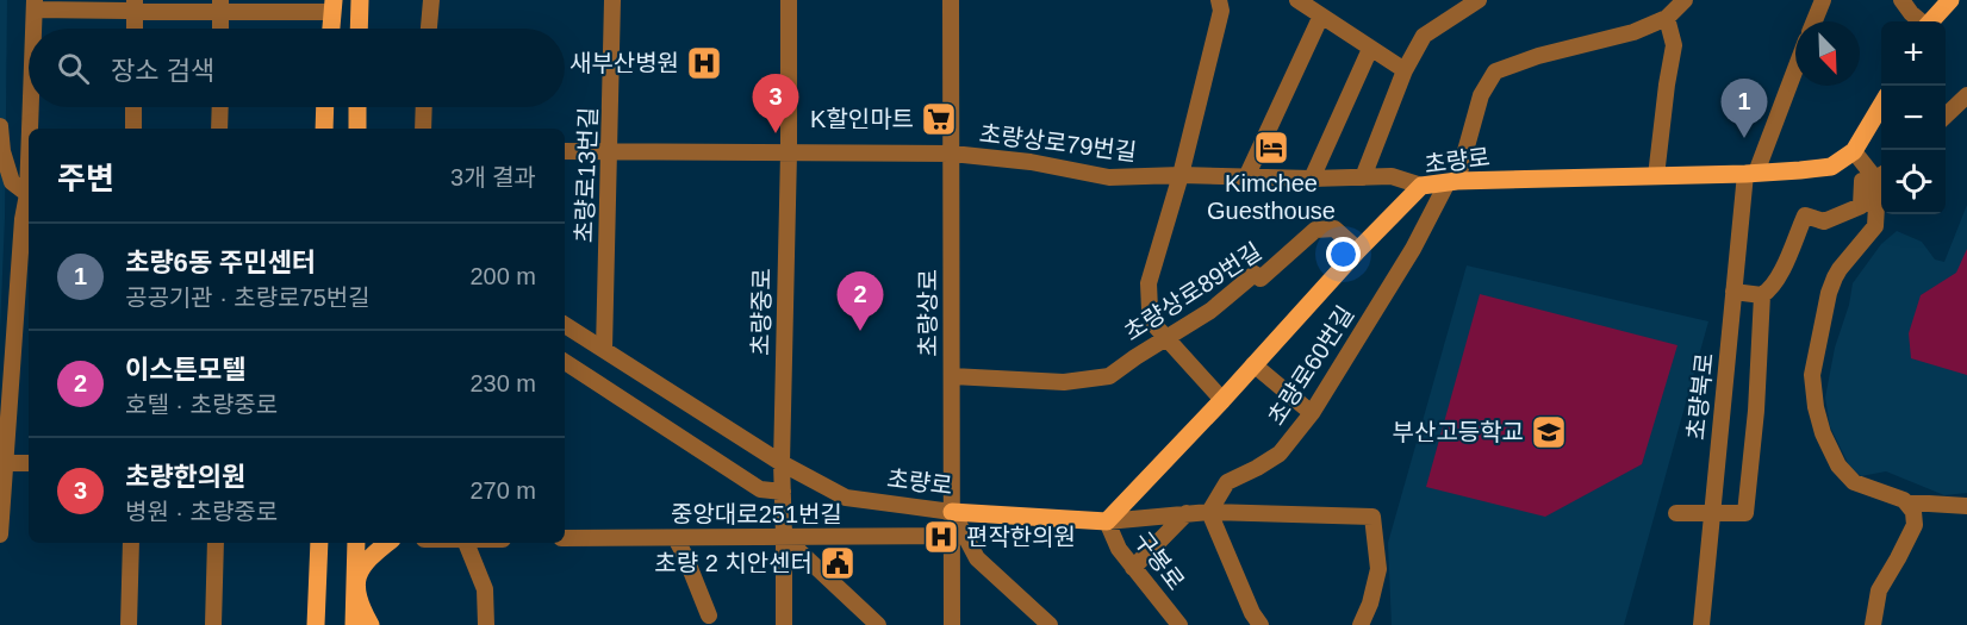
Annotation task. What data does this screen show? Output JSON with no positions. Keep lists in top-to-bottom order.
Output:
{
  "streets": {
    "main road": ["초량로"],
    "street": [
      "초량상로79번길",
      "초량로13번길",
      "초량상로89번길",
      "초량중로",
      "초량상로",
      "초량로60번길",
      "초량북로",
      "중앙대로251번길",
      "구봉로"
    ]
  },
  "crossings": [
    ["초량상로79번길", "초량로"],
    ["초량상로79번길", "초량로13번길"],
    ["초량상로79번길", "초량중로"],
    ["초량상로79번길", "초량상로"],
    ["초량로", "초량로13번길"],
    ["초량로", "초량상로89번길"],
    ["초량로", "초량중로"],
    ["초량로", "초량상로"],
    ["초량로", "초량로60번길"],
    ["초량로", "초량북로"],
    ["초량로", "구봉로"],
    ["초량상로89번길", "초량상로"],
    ["초량중로", "중앙대로251번길"],
    ["초량상로", "중앙대로251번길"]
  ],
  "places": {
    "hospital": ["새부산병원", "편작한의원"],
    "supermarket": ["K할인마트"],
    "hotel": ["Kimchee Guesthouse"],
    "school or university": ["부산고등학교"],
    "public building": ["초량 2 치안센터"]
  },
  "north": "bottom right",
  "page": {
    "map_buttons": ["+", "−"],
    "search": "장소 검색",
    "pins": ["3", "1", "2"],
    "heading": ["주변", "3개 결과"],
    "list": [
      {
        "mark": "1",
        "name": "초량6동 주민센터",
        "note": "공공기관 · 초량로75번길",
        "value": "200 m"
      },
      {
        "mark": "2",
        "name": "이스튼모텔",
        "note": "호텔 · 초량중로",
        "value": "230 m"
      },
      {
        "mark": "3",
        "name": "초량한의원",
        "note": "병원 · 초량중로",
        "value": "270 m"
      }
    ]
  }
}
